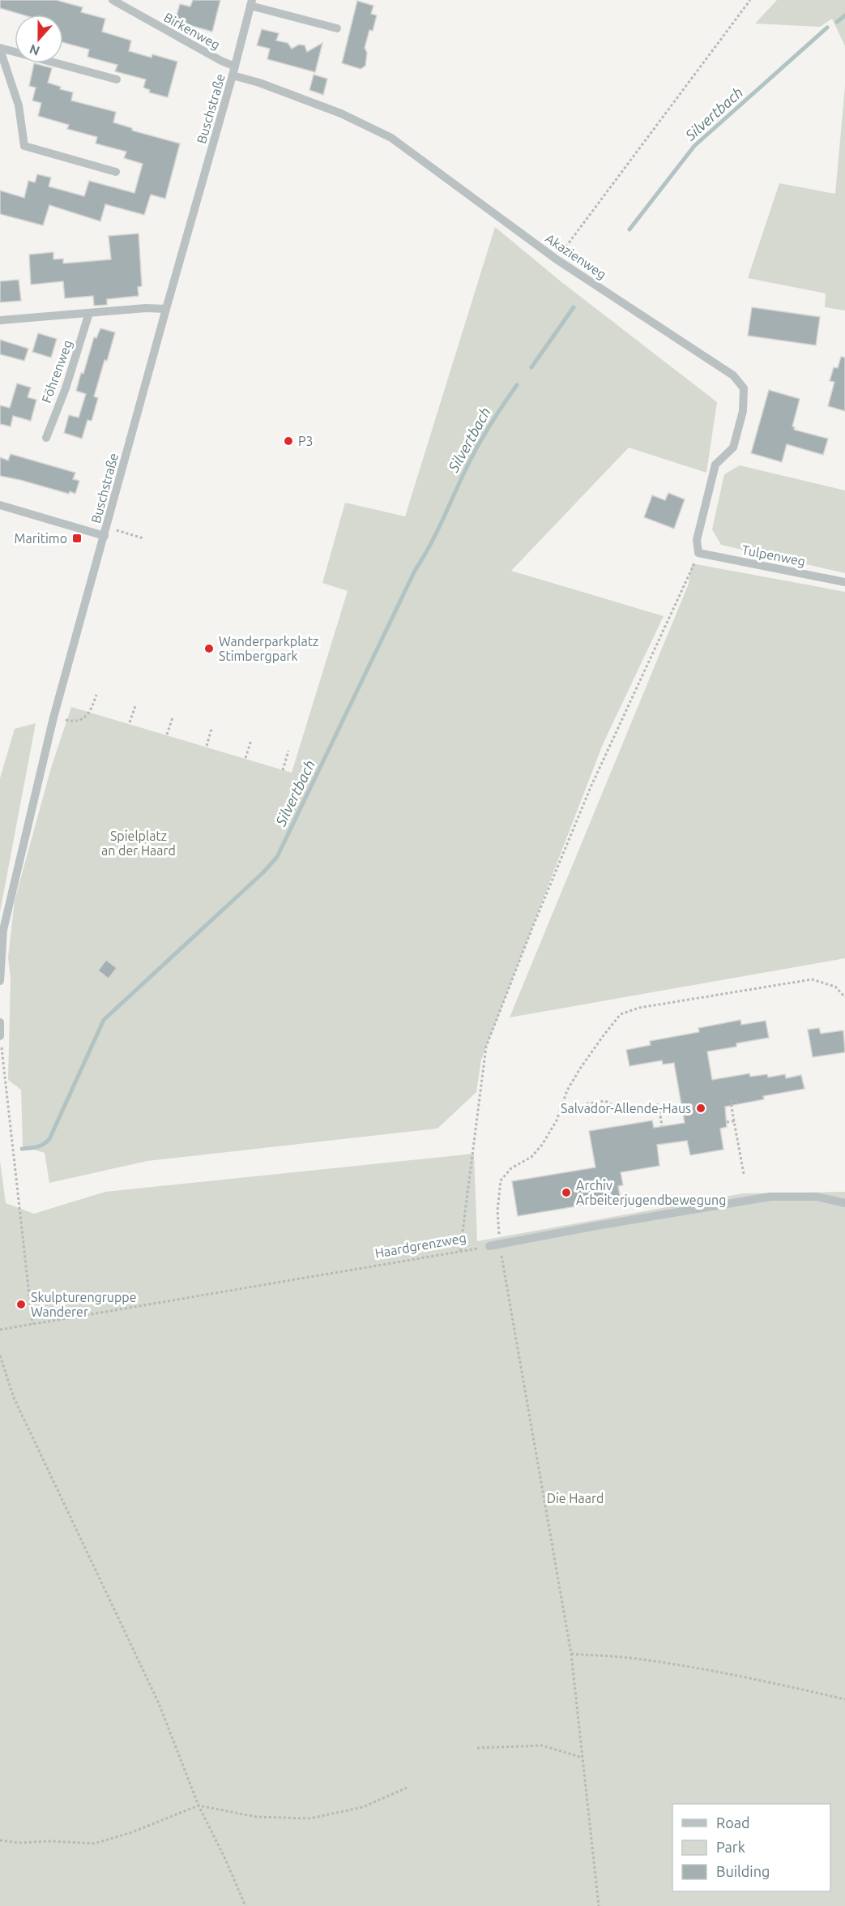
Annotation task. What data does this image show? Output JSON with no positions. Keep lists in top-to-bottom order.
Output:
{
  "streets": {
    "street": [
      "Birkenweg",
      "Buschstraße",
      "Akazienweg",
      "Föhrenweg",
      "Tulpenweg"
    ],
    "path": ["Haardgrenzweg"]
  },
  "crossings": [
    ["Birkenweg", "Buschstraße"],
    ["Birkenweg", "Akazienweg"],
    ["Buschstraße", "Akazienweg"],
    ["Akazienweg", "Tulpenweg"]
  ],
  "water": ["Silvertbach"],
  "parks": ["Spielplatz an der Haard", "Die Haard"],
  "places": {
    "other": [
      "P3",
      "Wanderparkplatz Stimbergpark",
      "Salvador-Allende-Haus",
      "Archiv Arbeiterjugendbewegung",
      "Skulpturengruppe Wanderer"
    ],
    "transit": ["Maritimo"]
  },
  "legend": ["Road", "Park", "Building"],
  "north": "bottom"
}
